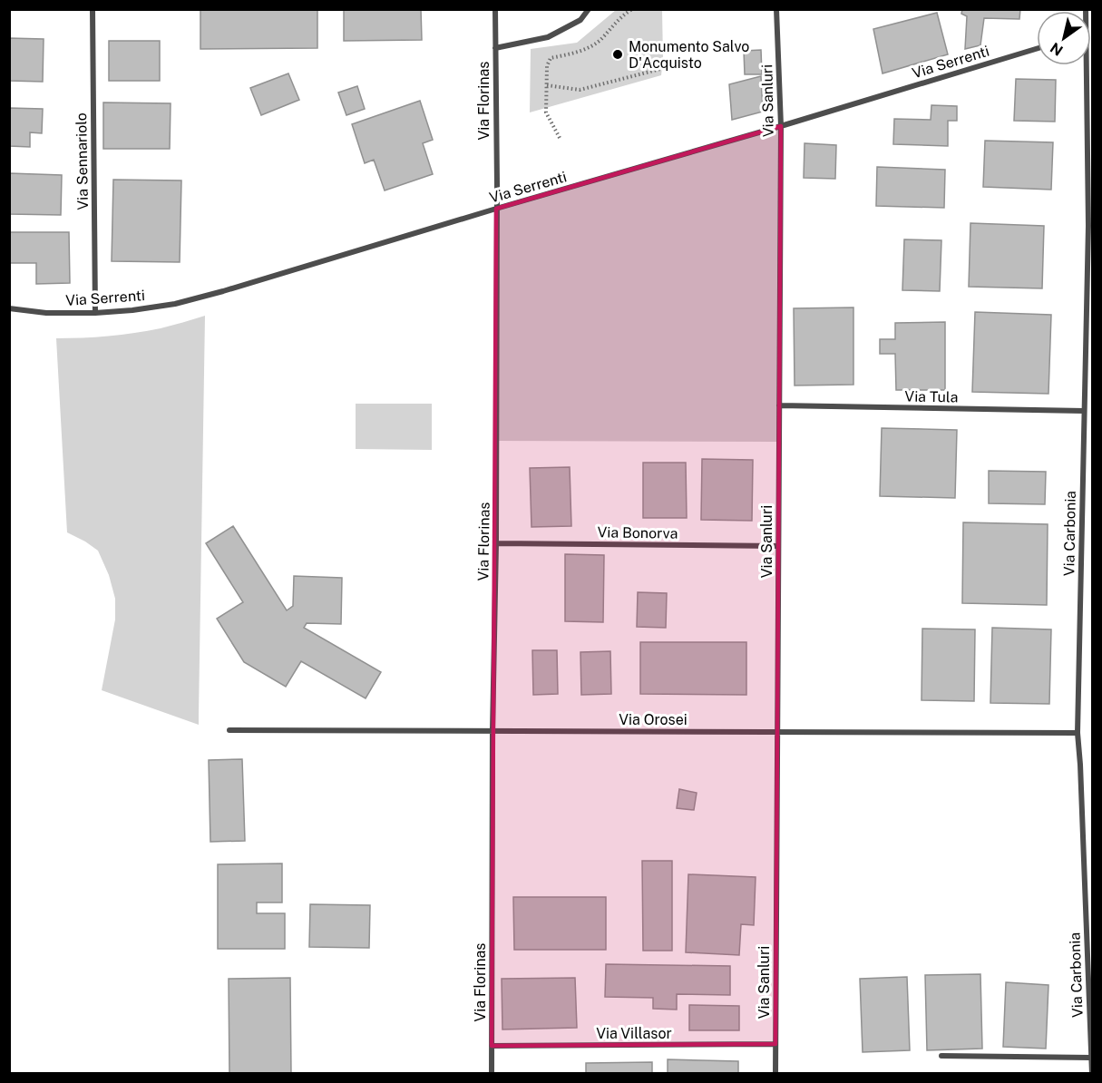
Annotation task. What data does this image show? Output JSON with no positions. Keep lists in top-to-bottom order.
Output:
{
  "streets": {
    "street": [
      "Via Serrenti",
      "Via Florinas",
      "Via Sanluri",
      "Via Sennariolo",
      "Via Tula",
      "Via Bonorva",
      "Via Carbonia",
      "Via Orosei",
      "Via Villasor"
    ]
  },
  "crossings": [
    ["Via Serrenti", "Via Florinas"],
    ["Via Serrenti", "Via Sanluri"],
    ["Via Serrenti", "Via Sennariolo"],
    ["Via Florinas", "Via Bonorva"],
    ["Via Florinas", "Via Orosei"],
    ["Via Florinas", "Via Villasor"],
    ["Via Sanluri", "Via Tula"],
    ["Via Sanluri", "Via Bonorva"],
    ["Via Sanluri", "Via Orosei"],
    ["Via Sanluri", "Via Villasor"],
    ["Via Tula", "Via Carbonia"],
    ["Via Carbonia", "Via Orosei"]
  ],
  "places": ["Monumento Salvo D'Acquisto"],
  "north": "bottom left"
}
